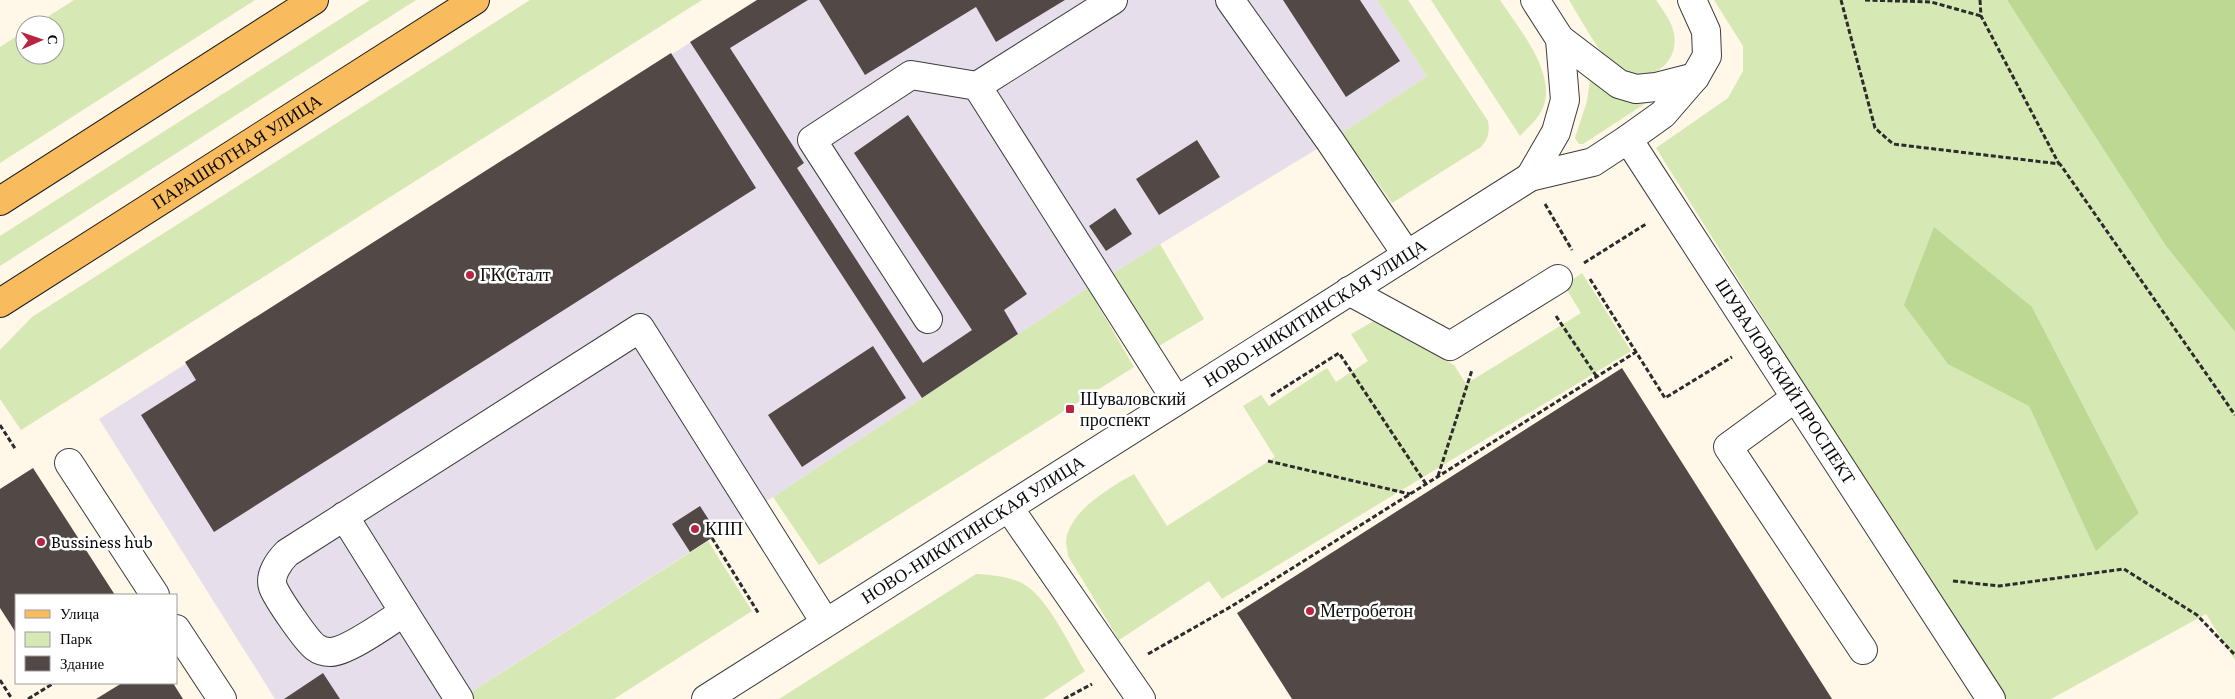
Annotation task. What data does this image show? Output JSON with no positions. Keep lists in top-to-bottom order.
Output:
{
  "streets": {
    "main road": ["ПАРАШЮТНАЯ УЛИЦА"],
    "street": ["НОВО-НИКИТИНСКАЯ УЛИЦА", "ШУВАЛОВСКИЙ ПРОСПЕКТ"]
  },
  "crossings": [
    ["НОВО-НИКИТИНСКАЯ УЛИЦА", "ШУВАЛОВСКИЙ ПРОСПЕКТ"]
  ],
  "places": {
    "other": [
      "ГК Сталт",
      "КПП",
      "Bussiness hub",
      "Метробетон"
    ],
    "transit": ["Шуваловский проспект"]
  },
  "legend": ["Улица", "Парк", "Здание"],
  "north": "right"
}
